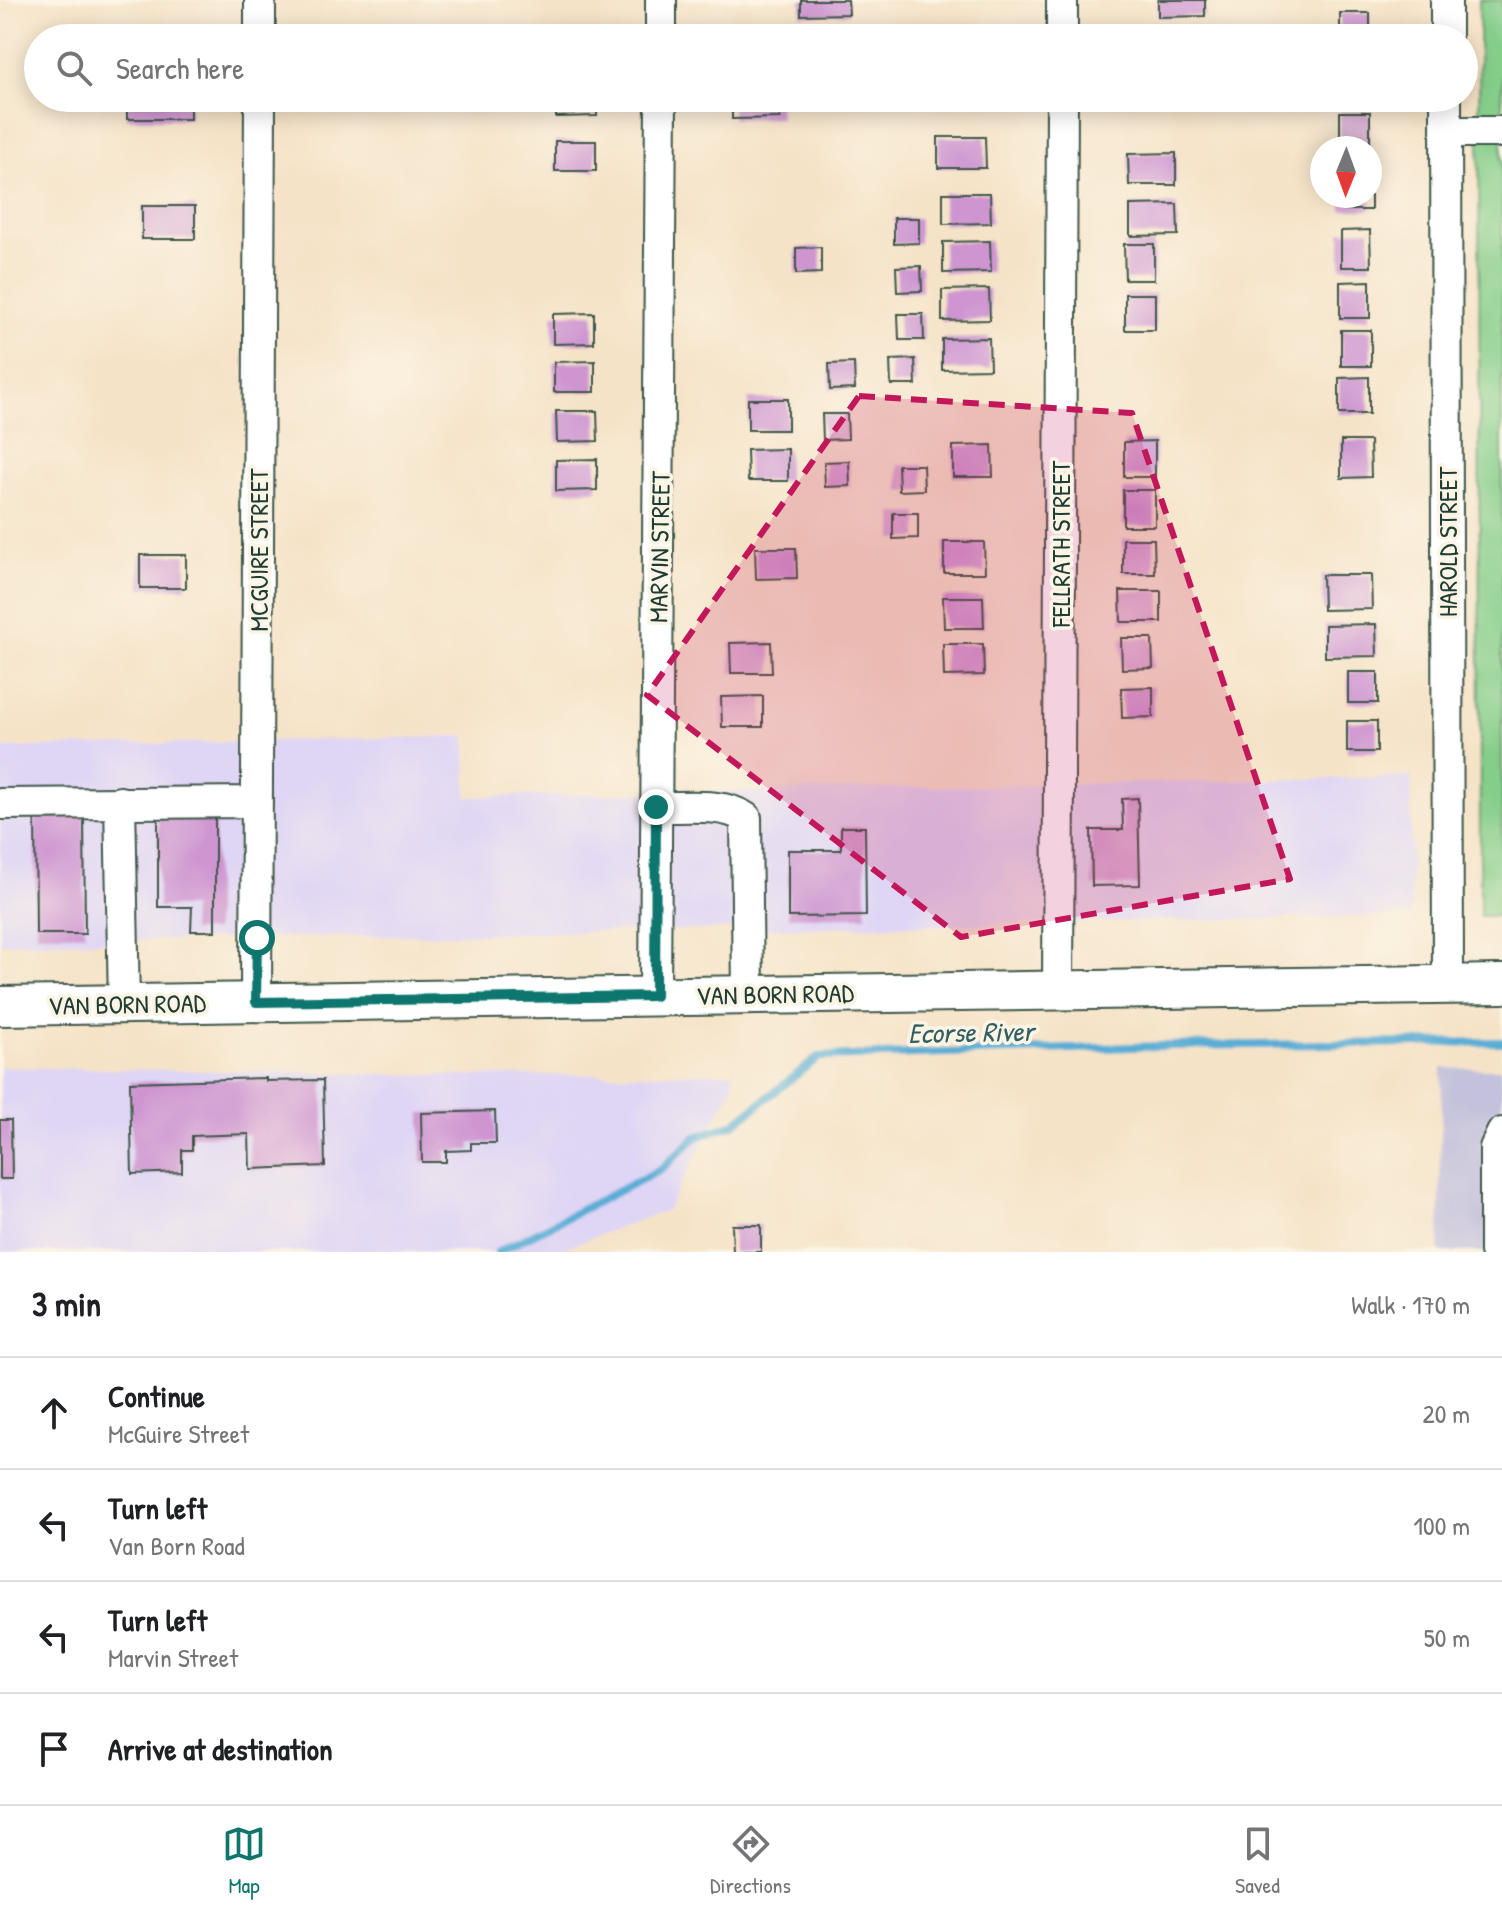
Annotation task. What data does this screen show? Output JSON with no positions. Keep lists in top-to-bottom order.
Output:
{
  "streets": {
    "main road": ["VAN BORN ROAD"],
    "street": [
      "HAROLD STREET",
      "FELLRATH STREET",
      "MARVIN STREET",
      "MCGUIRE STREET"
    ]
  },
  "crossings": [
    ["HAROLD STREET", "VAN BORN ROAD"],
    ["FELLRATH STREET", "VAN BORN ROAD"],
    ["MARVIN STREET", "VAN BORN ROAD"],
    ["MCGUIRE STREET", "VAN BORN ROAD"]
  ],
  "water": ["Ecorse River"],
  "north": "bottom",
  "page": {
    "search": "Search here",
    "heading": ["3 min", "Walk · 170 m"],
    "list": [
      ["Continue", "McGuire Street", "20 m"],
      ["Turn left", "Van Born Road", "100 m"],
      ["Turn left", "Marvin Street", "50 m"],
      "Arrive at destination"
    ],
    "nav": ["Map", "Directions", "Saved"]
  }
}
